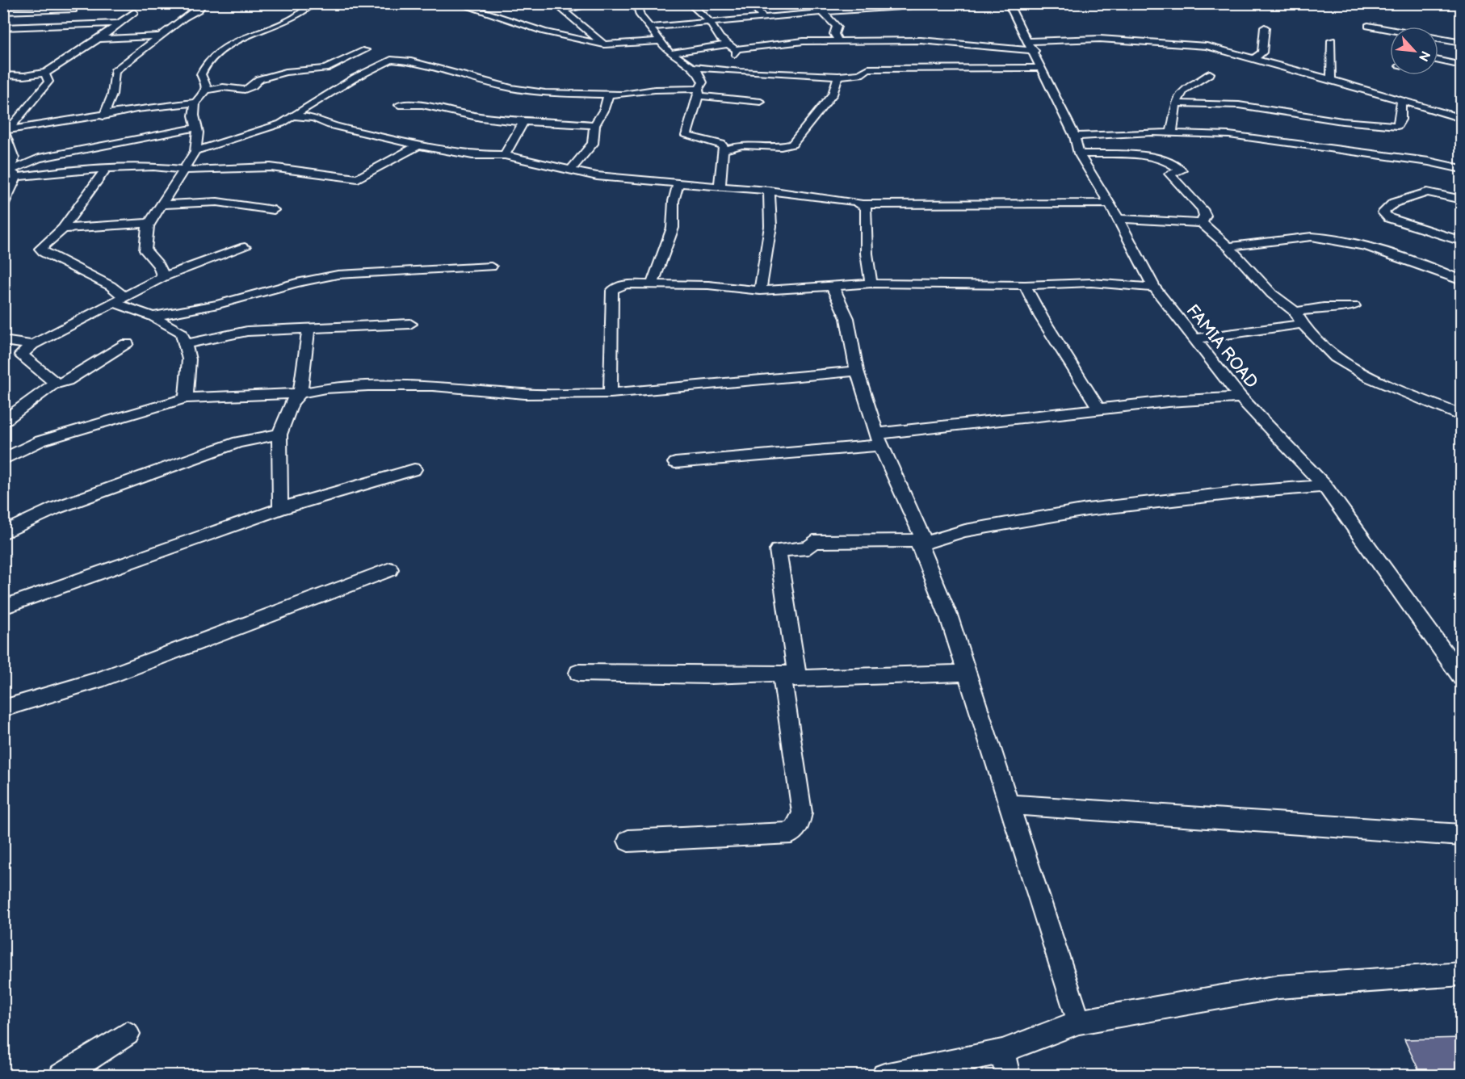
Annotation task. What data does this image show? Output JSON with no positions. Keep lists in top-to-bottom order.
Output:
{
  "streets": {
    "street": ["FAMIA ROAD"]
  },
  "north": "bottom right"
}
